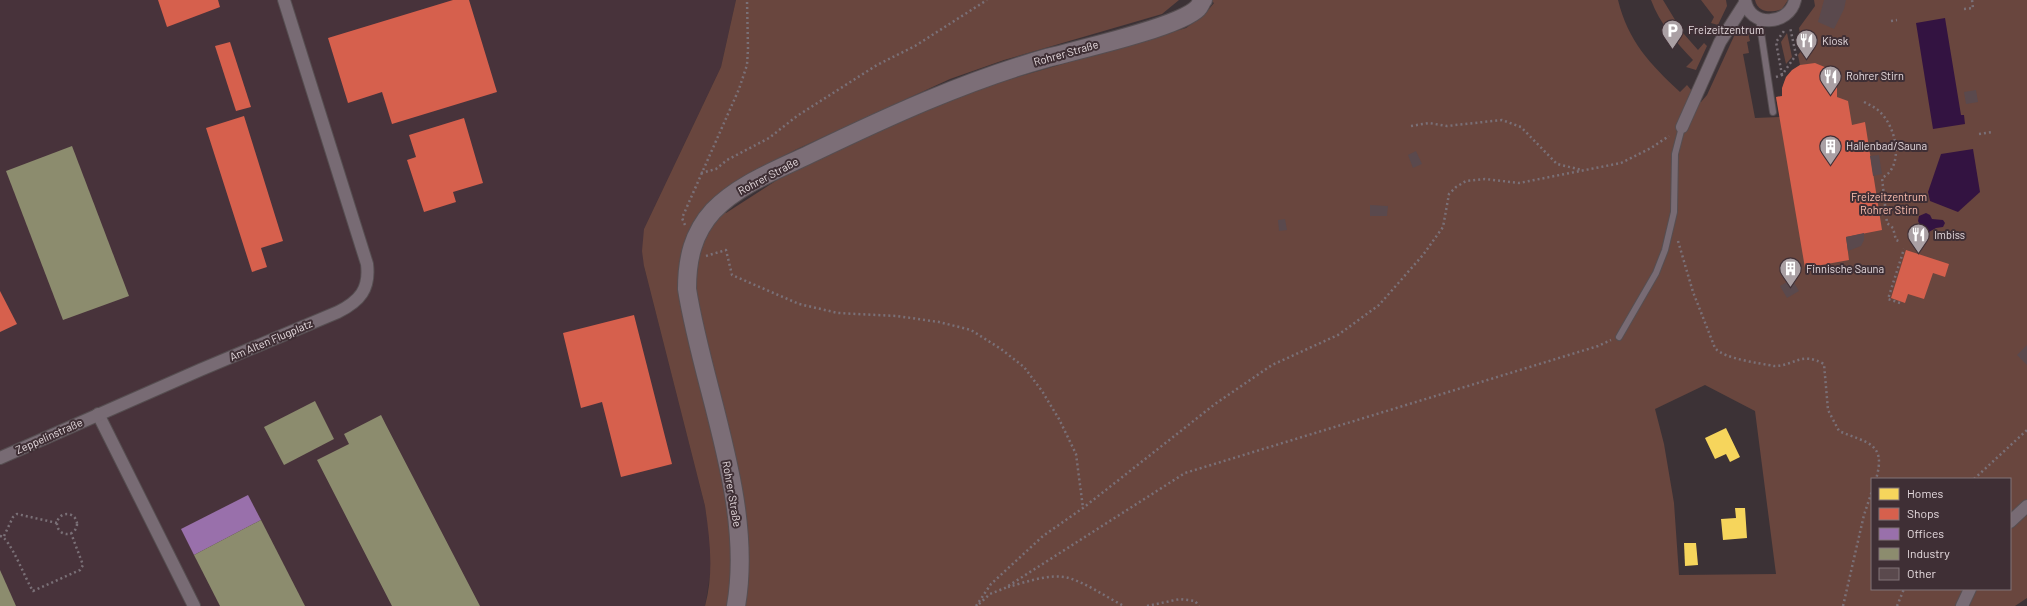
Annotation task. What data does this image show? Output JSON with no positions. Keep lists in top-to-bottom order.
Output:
{
  "streets": {
    "main road": ["Rohrer Straße"],
    "street": ["Am Alten Flugplatz", "Zeppelinstraße"]
  },
  "crossings": [
    ["Am Alten Flugplatz", "Zeppelinstraße"]
  ],
  "parks": ["Freizeitzentrum Rohrer Stirn"],
  "places": {
    "parking": ["Freizeitzentrum"],
    "restaurant": ["Kiosk", "Rohrer Stirn", "Imbiss"],
    "building": ["Hallenbad/Sauna", "Finnische Sauna"]
  },
  "legend": [
    "Homes",
    "Shops",
    "Offices",
    "Industry",
    "Other"
  ]
}
